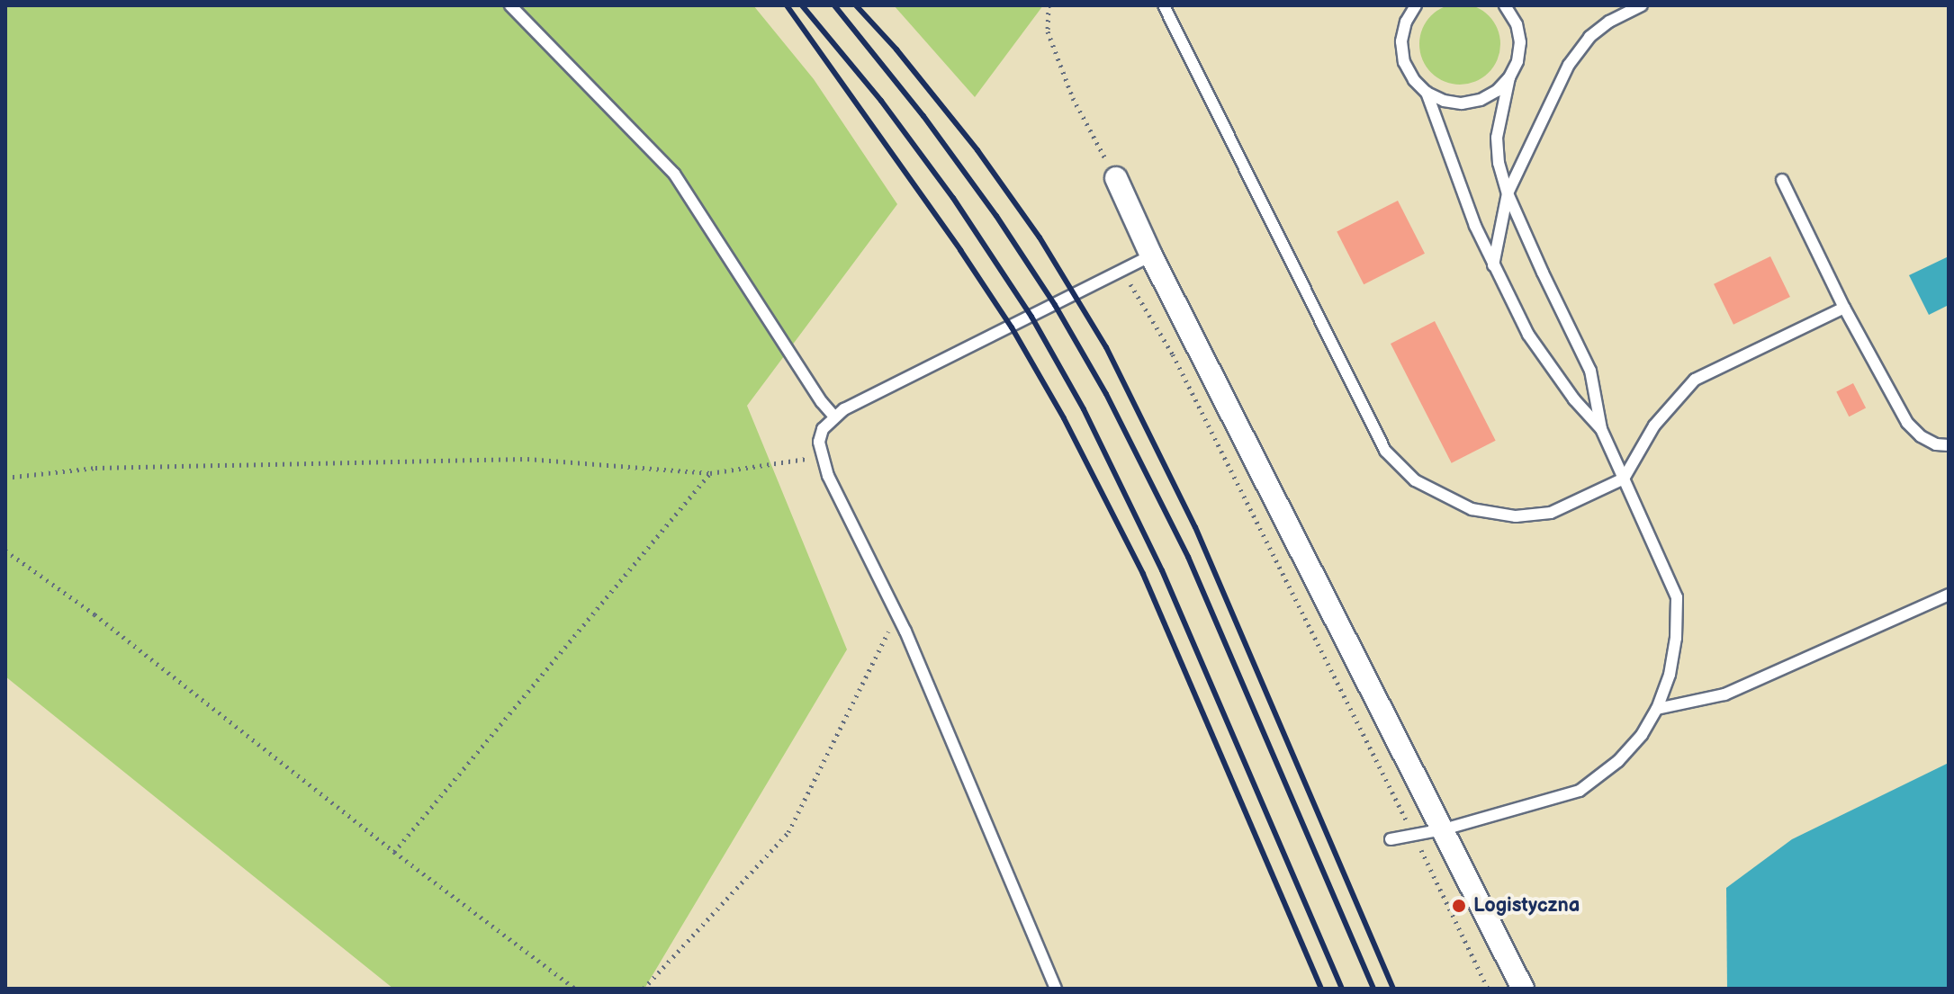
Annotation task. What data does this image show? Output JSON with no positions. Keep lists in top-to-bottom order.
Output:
{
  "places": ["Logistyczna"]
}
